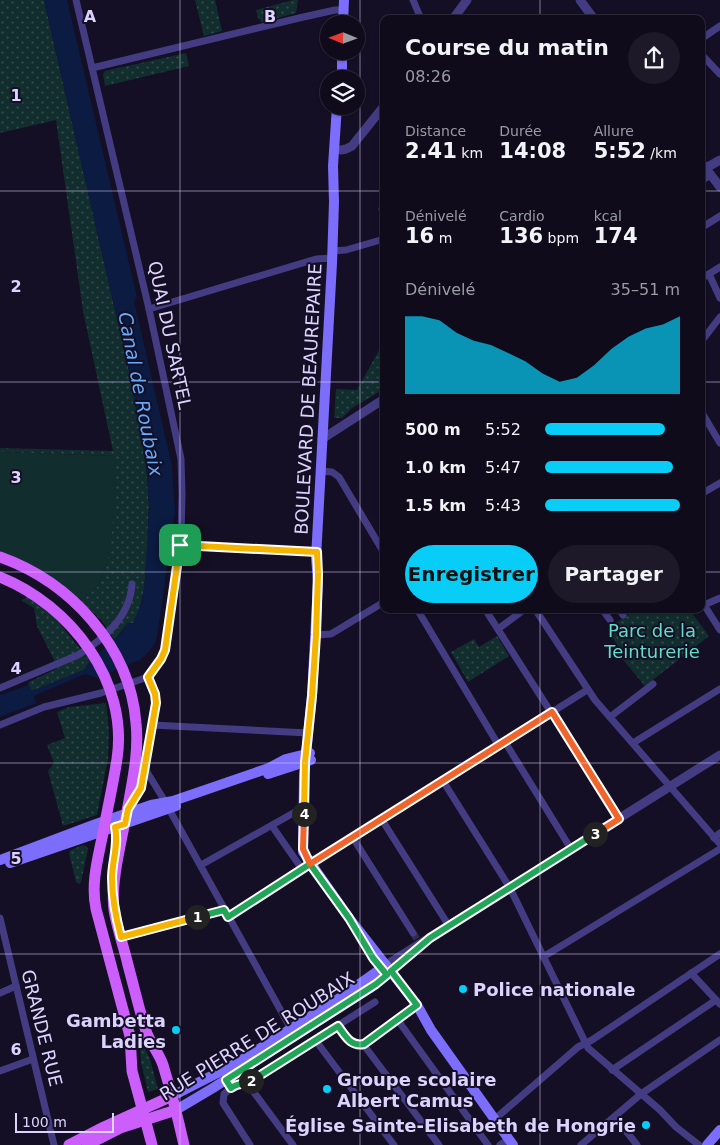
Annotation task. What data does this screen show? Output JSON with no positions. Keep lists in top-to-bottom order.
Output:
{
  "streets": {
    "main road": ["BOULEVARD DE BEAUREPAIRE", "RUE PIERRE DE ROUBAIX"],
    "street": ["QUAI DU SARTEL", "GRANDE RUE"]
  },
  "crossings": [
    ["BOULEVARD DE BEAUREPAIRE", "RUE PIERRE DE ROUBAIX"]
  ],
  "water": ["Canal de Roubaix"],
  "parks": ["Parc de la Teinturerie"],
  "places": [
    "Police nationale",
    "Gambetta Ladies",
    "Groupe scolaire Albert Camus",
    "Église Sainte-Elisabeth de Hongrie"
  ],
  "scale_bar": "100 m",
  "north": "left",
  "page": {
    "heading": ["Course du matin", "08:26"],
    "stats": [
      ["Distance", "2.41 km"],
      ["Durée", "14:08"],
      ["Allure", "5:52 /km"],
      ["Dénivelé", "16 m"],
      ["Cardio", "136 bpm"],
      ["kcal", "174"]
    ],
    "chart": ["Dénivelé", "35–51 m"],
    "list": [
      {
        "name": "500 m",
        "note": "5:52"
      },
      {
        "name": "1.0 km",
        "note": "5:47"
      },
      {
        "name": "1.5 km",
        "note": "5:43"
      }
    ],
    "buttons": ["Enregistrer", "Partager"],
    "pins": [
      "4",
      "3",
      "1",
      "2"
    ],
    "scale": "100 m"
  },
  "grid": {
    "columns": ["A", "B"],
    "rows": [
      "1",
      "2",
      "3",
      "4",
      "5",
      "6"
    ]
  }
}
